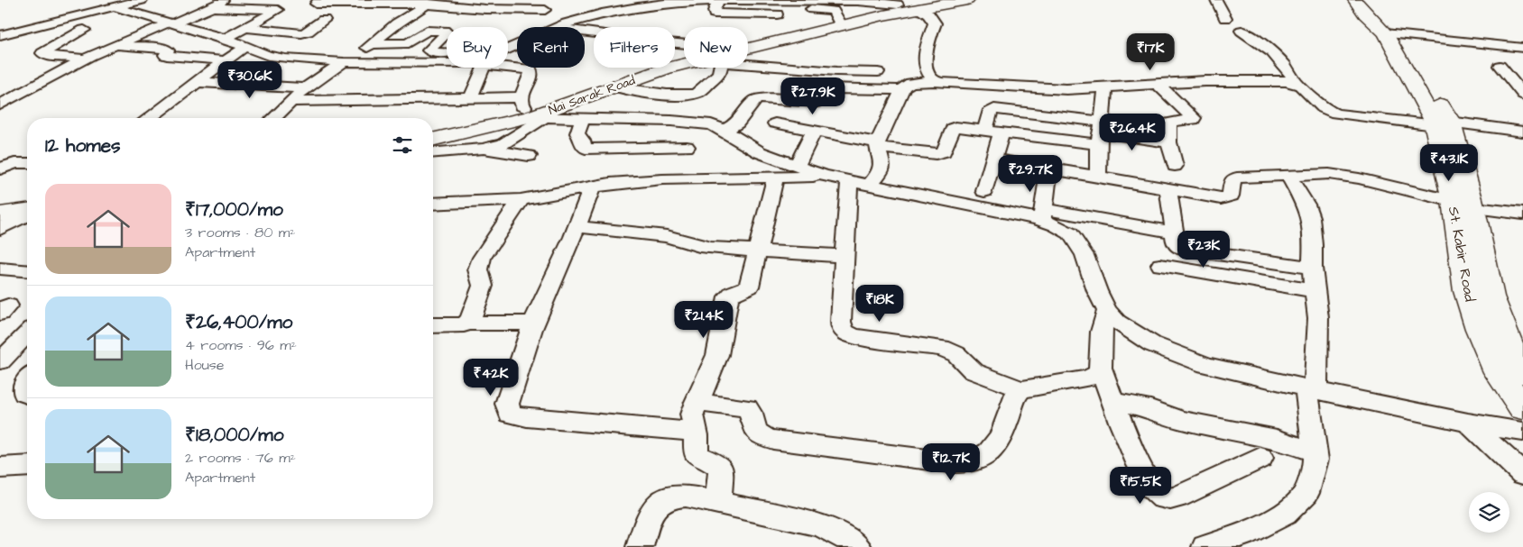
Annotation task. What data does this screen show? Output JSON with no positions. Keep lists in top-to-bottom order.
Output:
{
  "streets": {
    "main road": ["Nai Sarak Road", "St. Kabir Road"]
  },
  "page": {
    "chip": [
      "Buy",
      "Rent",
      "Filters",
      "New"
    ],
    "price": [
      "₹17K",
      "₹30.6K",
      "₹27.9K",
      "₹26.4K",
      "₹43.1K",
      "₹29.7K",
      "₹23K",
      "₹18K",
      "₹21.4K",
      "₹42K",
      "₹12.7K",
      "₹15.5K"
    ],
    "heading": "12 homes",
    "list": [
      {
        "name": "₹17,000/mo",
        "note": "3 rooms · 80 m² · Apartment"
      },
      {
        "name": "₹26,400/mo",
        "note": "4 rooms · 96 m² · House"
      },
      {
        "name": "₹18,000/mo",
        "note": "2 rooms · 76 m² · Apartment"
      }
    ]
  }
}
